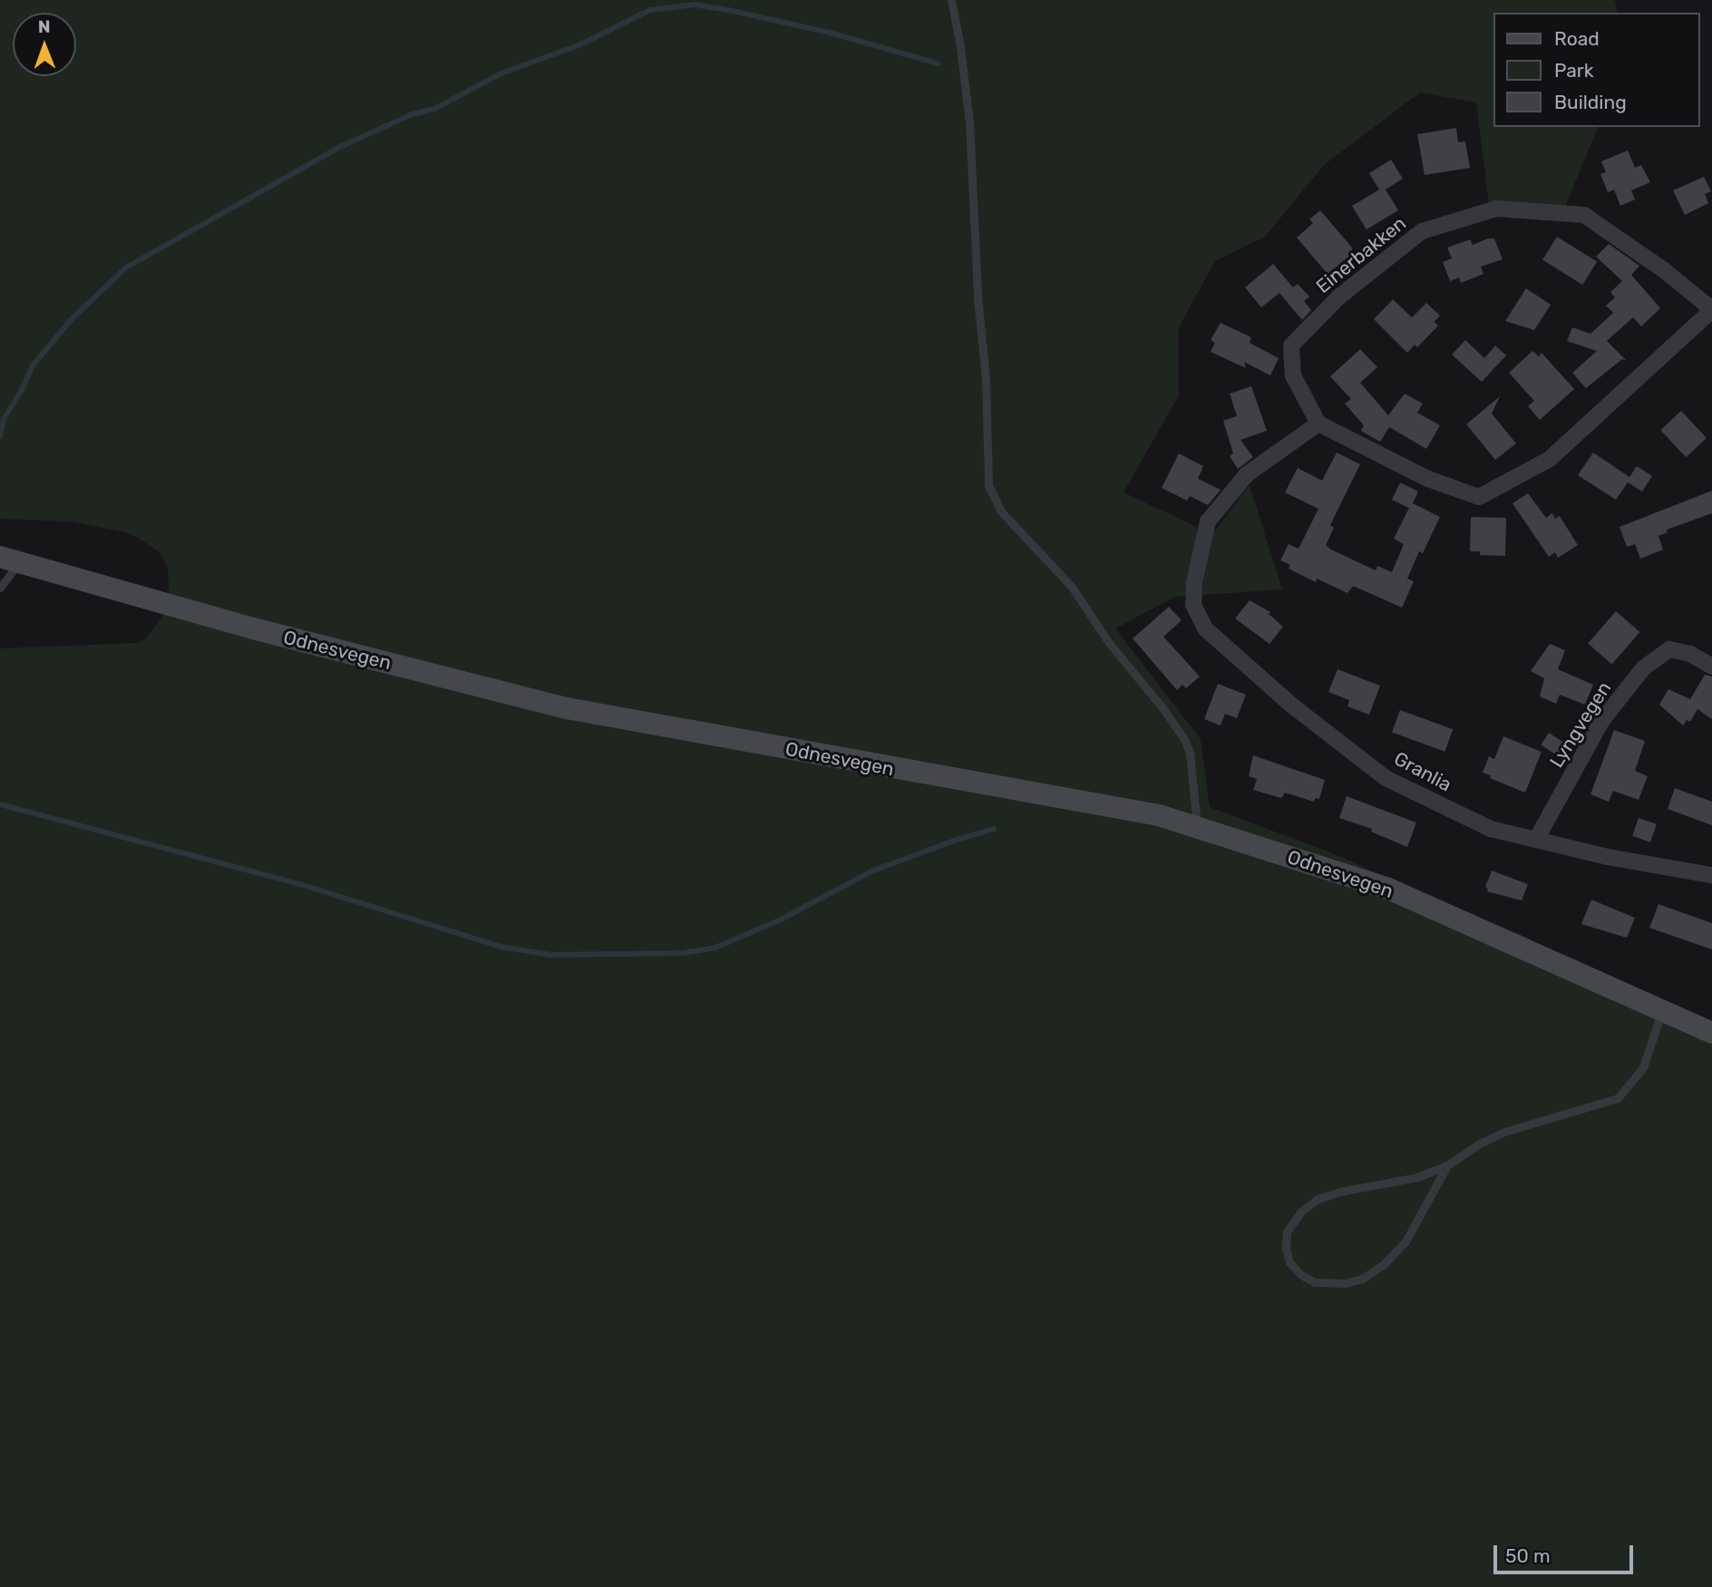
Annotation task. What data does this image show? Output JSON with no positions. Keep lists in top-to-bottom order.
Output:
{
  "streets": {
    "main road": ["Odnesvegen"],
    "street": ["Einerbakken", "Lyngvegen", "Granlia"]
  },
  "crossings": [
    ["Einerbakken", "Granlia"],
    ["Lyngvegen", "Granlia"]
  ],
  "legend": ["Road", "Park", "Building"],
  "scale_bar": "50 m",
  "north": "top"
}
